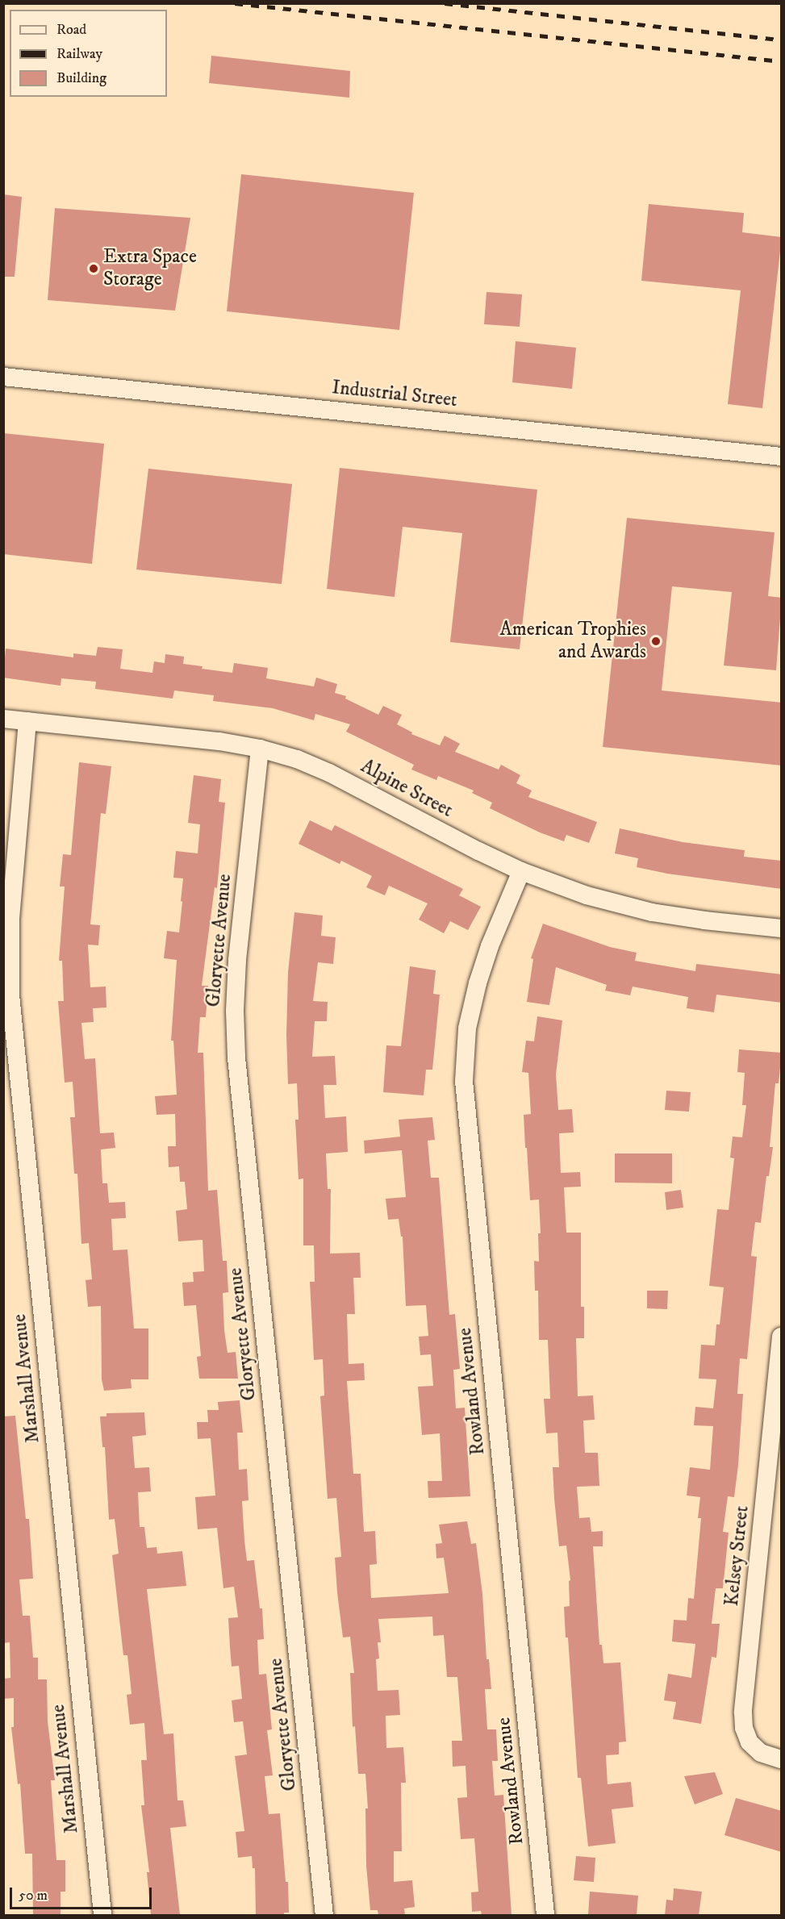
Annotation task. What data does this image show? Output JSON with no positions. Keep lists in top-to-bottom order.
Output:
{
  "streets": {
    "street": [
      "Industrial Street",
      "Alpine Street",
      "Gloryette Avenue",
      "Marshall Avenue",
      "Rowland Avenue",
      "Kelsey Street"
    ]
  },
  "crossings": [
    ["Alpine Street", "Gloryette Avenue"],
    ["Alpine Street", "Marshall Avenue"],
    ["Alpine Street", "Rowland Avenue"]
  ],
  "places": ["Extra Space Storage", "American Trophies and Awards"],
  "legend": ["Road", "Railway", "Building"],
  "scale_bar": "50 m"
}
